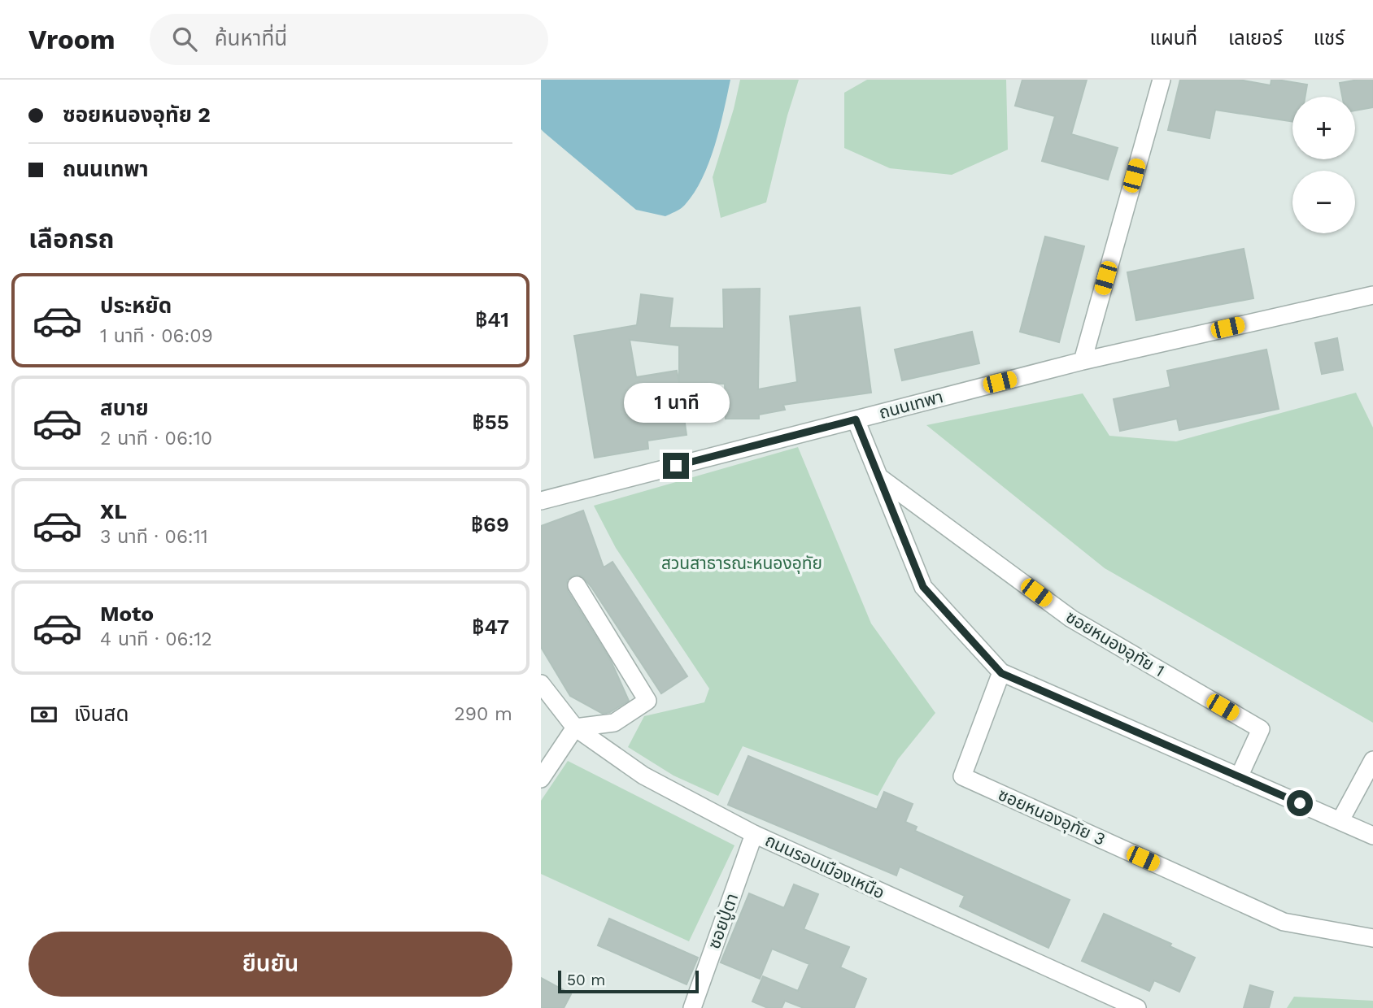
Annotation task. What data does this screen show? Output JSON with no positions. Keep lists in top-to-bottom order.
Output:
{
  "streets": {
    "street": [
      "ถนนเทพา",
      "ซอยหนองอุทัย 1",
      "ซอยหนองอุทัย 3",
      "ถนนรอบเมืองเหนือ",
      "ซอยปู่ตา"
    ]
  },
  "crossings": [
    ["ถนนรอบเมืองเหนือ", "ซอยปู่ตา"]
  ],
  "parks": ["สวนสาธารณะหนองอุทัย"],
  "scale_bar": "50 m",
  "page": {
    "header": "Vroom",
    "search": "ค้นหาที่นี่",
    "nav": ["แผนที่", "เลเยอร์", "แชร์"],
    "banner": ["ซอยหนองอุทัย 2", "ถนนเทพา"],
    "map_buttons": ["+", "−"],
    "heading": "เลือกรถ",
    "list": [
      {
        "name": "ประหยัด",
        "note": "1 นาที · 06:09",
        "value": "฿41"
      },
      {
        "name": "สบาย",
        "note": "2 นาที · 06:10",
        "value": "฿55"
      },
      {
        "name": "XL",
        "note": "3 นาที · 06:11",
        "value": "฿69"
      },
      {
        "name": "Moto",
        "note": "4 นาที · 06:12",
        "value": "฿47"
      }
    ],
    "bubble": "1 นาที",
    "pay": ["เงินสด", "290 m"],
    "buttons": "ยืนยัน",
    "scale": "50 m"
  }
}
